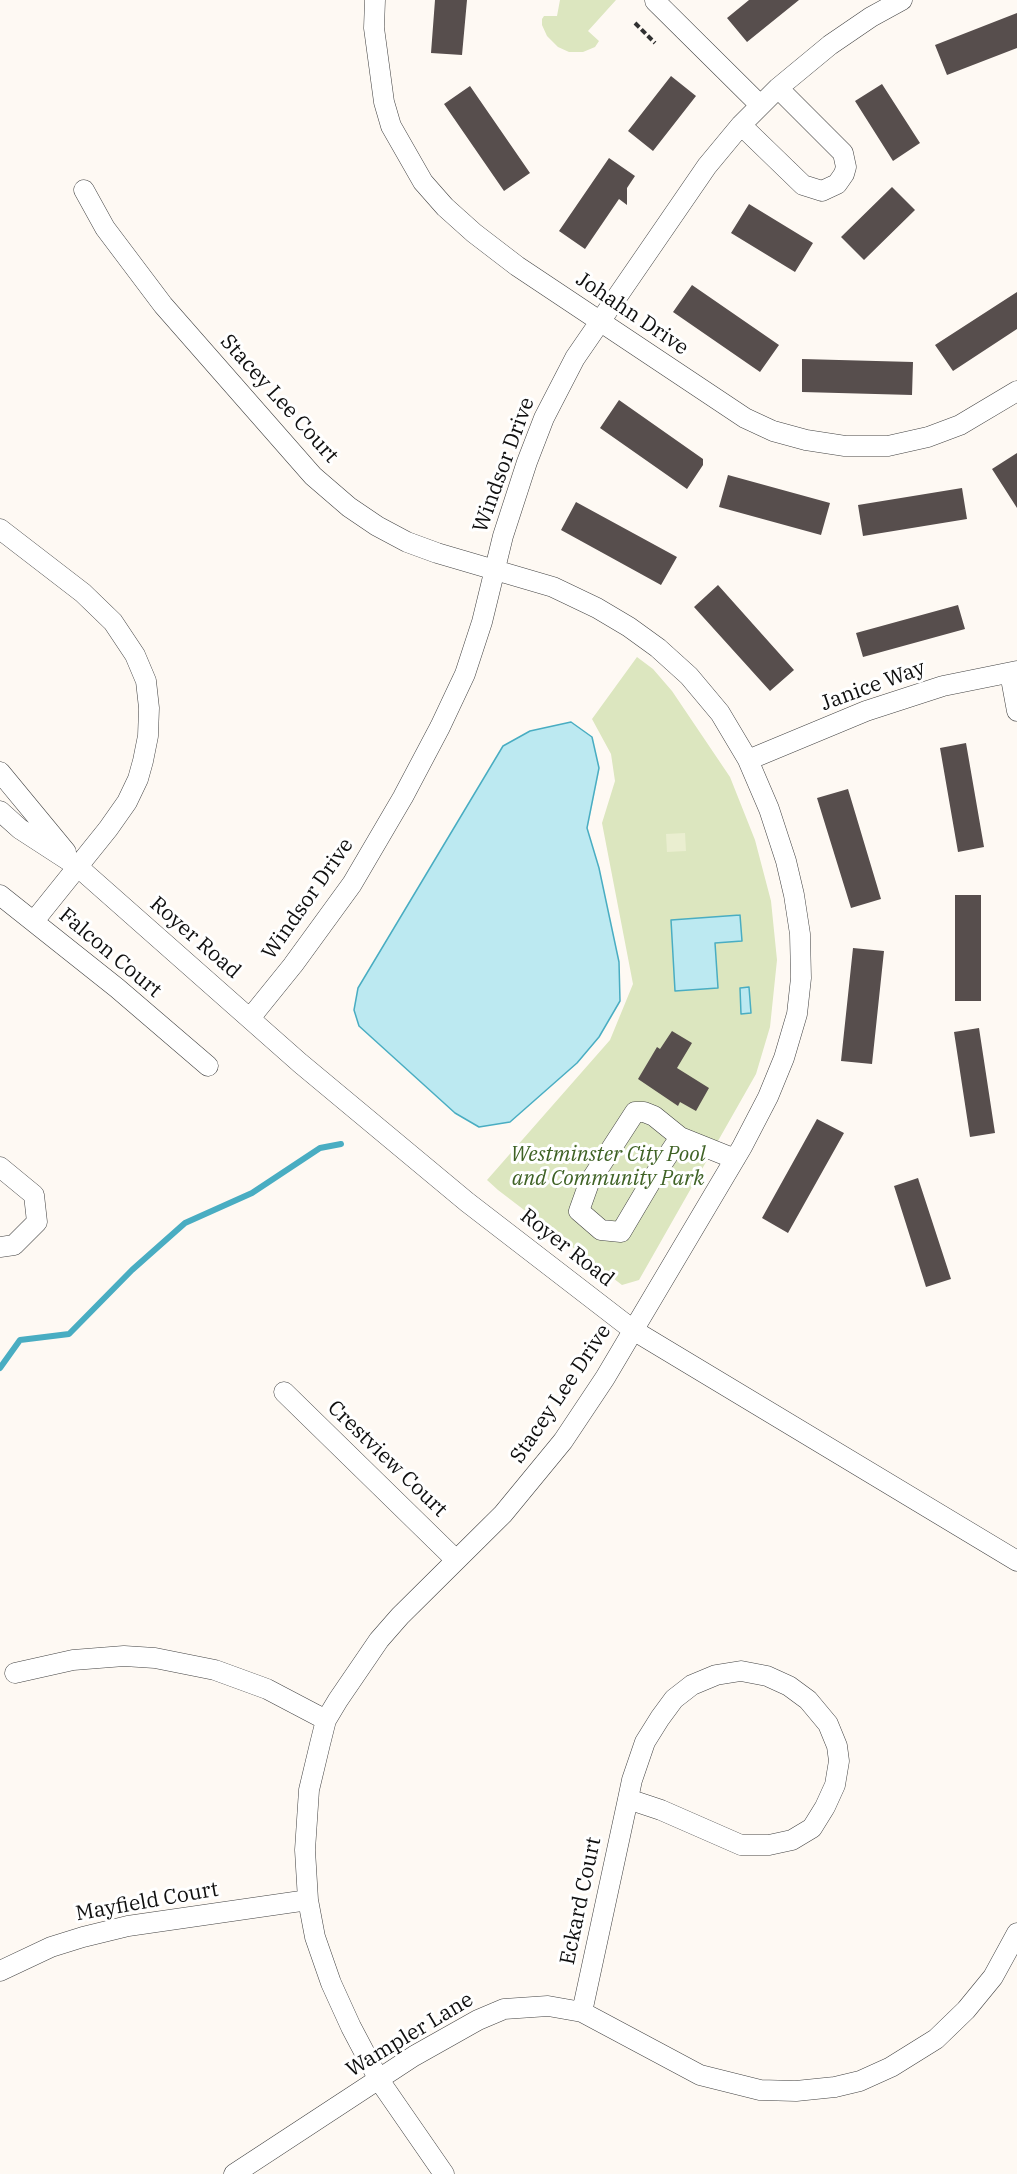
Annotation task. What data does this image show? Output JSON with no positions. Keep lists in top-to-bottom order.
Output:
{
  "streets": {
    "street": [
      "Johahn Drive",
      "Stacey Lee Court",
      "Windsor Drive",
      "Janice Way",
      "Royer Road",
      "Falcon Court",
      "Stacey Lee Drive",
      "Crestview Court",
      "Eckard Court",
      "Mayfield Court",
      "Wampler Lane"
    ]
  },
  "crossings": [
    ["Johahn Drive", "Windsor Drive"],
    ["Stacey Lee Court", "Windsor Drive"],
    ["Stacey Lee Court", "Stacey Lee Drive"],
    ["Windsor Drive", "Royer Road"],
    ["Windsor Drive", "Stacey Lee Drive"],
    ["Janice Way", "Stacey Lee Drive"],
    ["Royer Road", "Falcon Court"],
    ["Royer Road", "Stacey Lee Drive"],
    ["Stacey Lee Drive", "Crestview Court"],
    ["Stacey Lee Drive", "Mayfield Court"],
    ["Stacey Lee Drive", "Wampler Lane"],
    ["Eckard Court", "Wampler Lane"]
  ],
  "parks": ["Westminster City Pool and Community Park"]
}
